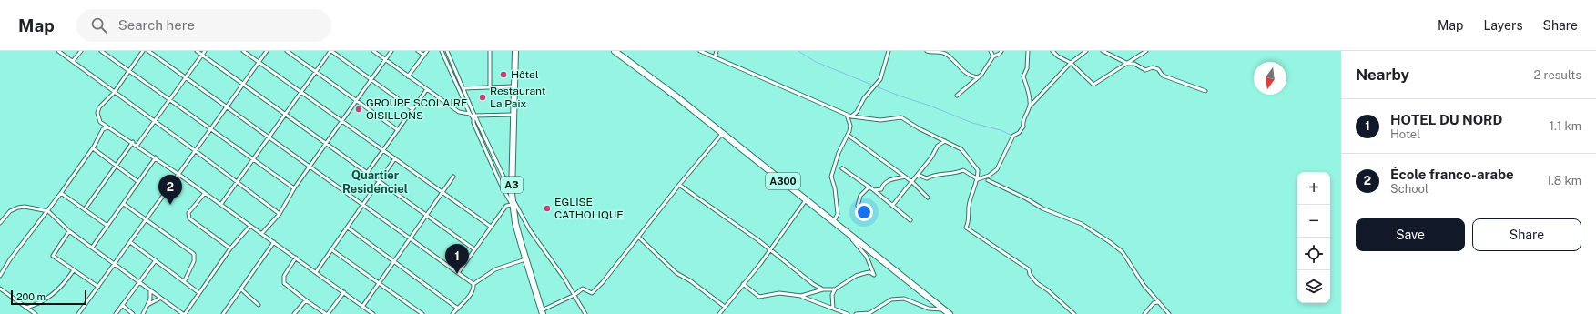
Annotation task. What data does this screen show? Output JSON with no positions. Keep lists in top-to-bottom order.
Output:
{
  "streets": {
    "highway": ["A300", "A3"]
  },
  "districts": ["Quartier Residenciel"],
  "places": [
    "Hôtel",
    "Restaurant La Paix",
    "GROUPE SCOLAIRE OISILLONS",
    "EGLISE CATHOLIQUE"
  ],
  "scale_bar": "200 m",
  "north": "bottom",
  "page": {
    "header": "Map",
    "search": "Search here",
    "nav": ["Map", "Layers", "Share"],
    "heading": ["Nearby", "2 results"],
    "list": [
      {
        "mark": "1",
        "name": "HOTEL DU NORD",
        "note": "Hotel",
        "value": "1.1 km"
      },
      {
        "mark": "2",
        "name": "École franco-arabe",
        "note": "School",
        "value": "1.8 km"
      }
    ],
    "map_buttons": ["+", "−"],
    "pins": ["2", "1"],
    "buttons": ["Save", "Share"],
    "scale": "200 m"
  }
}
